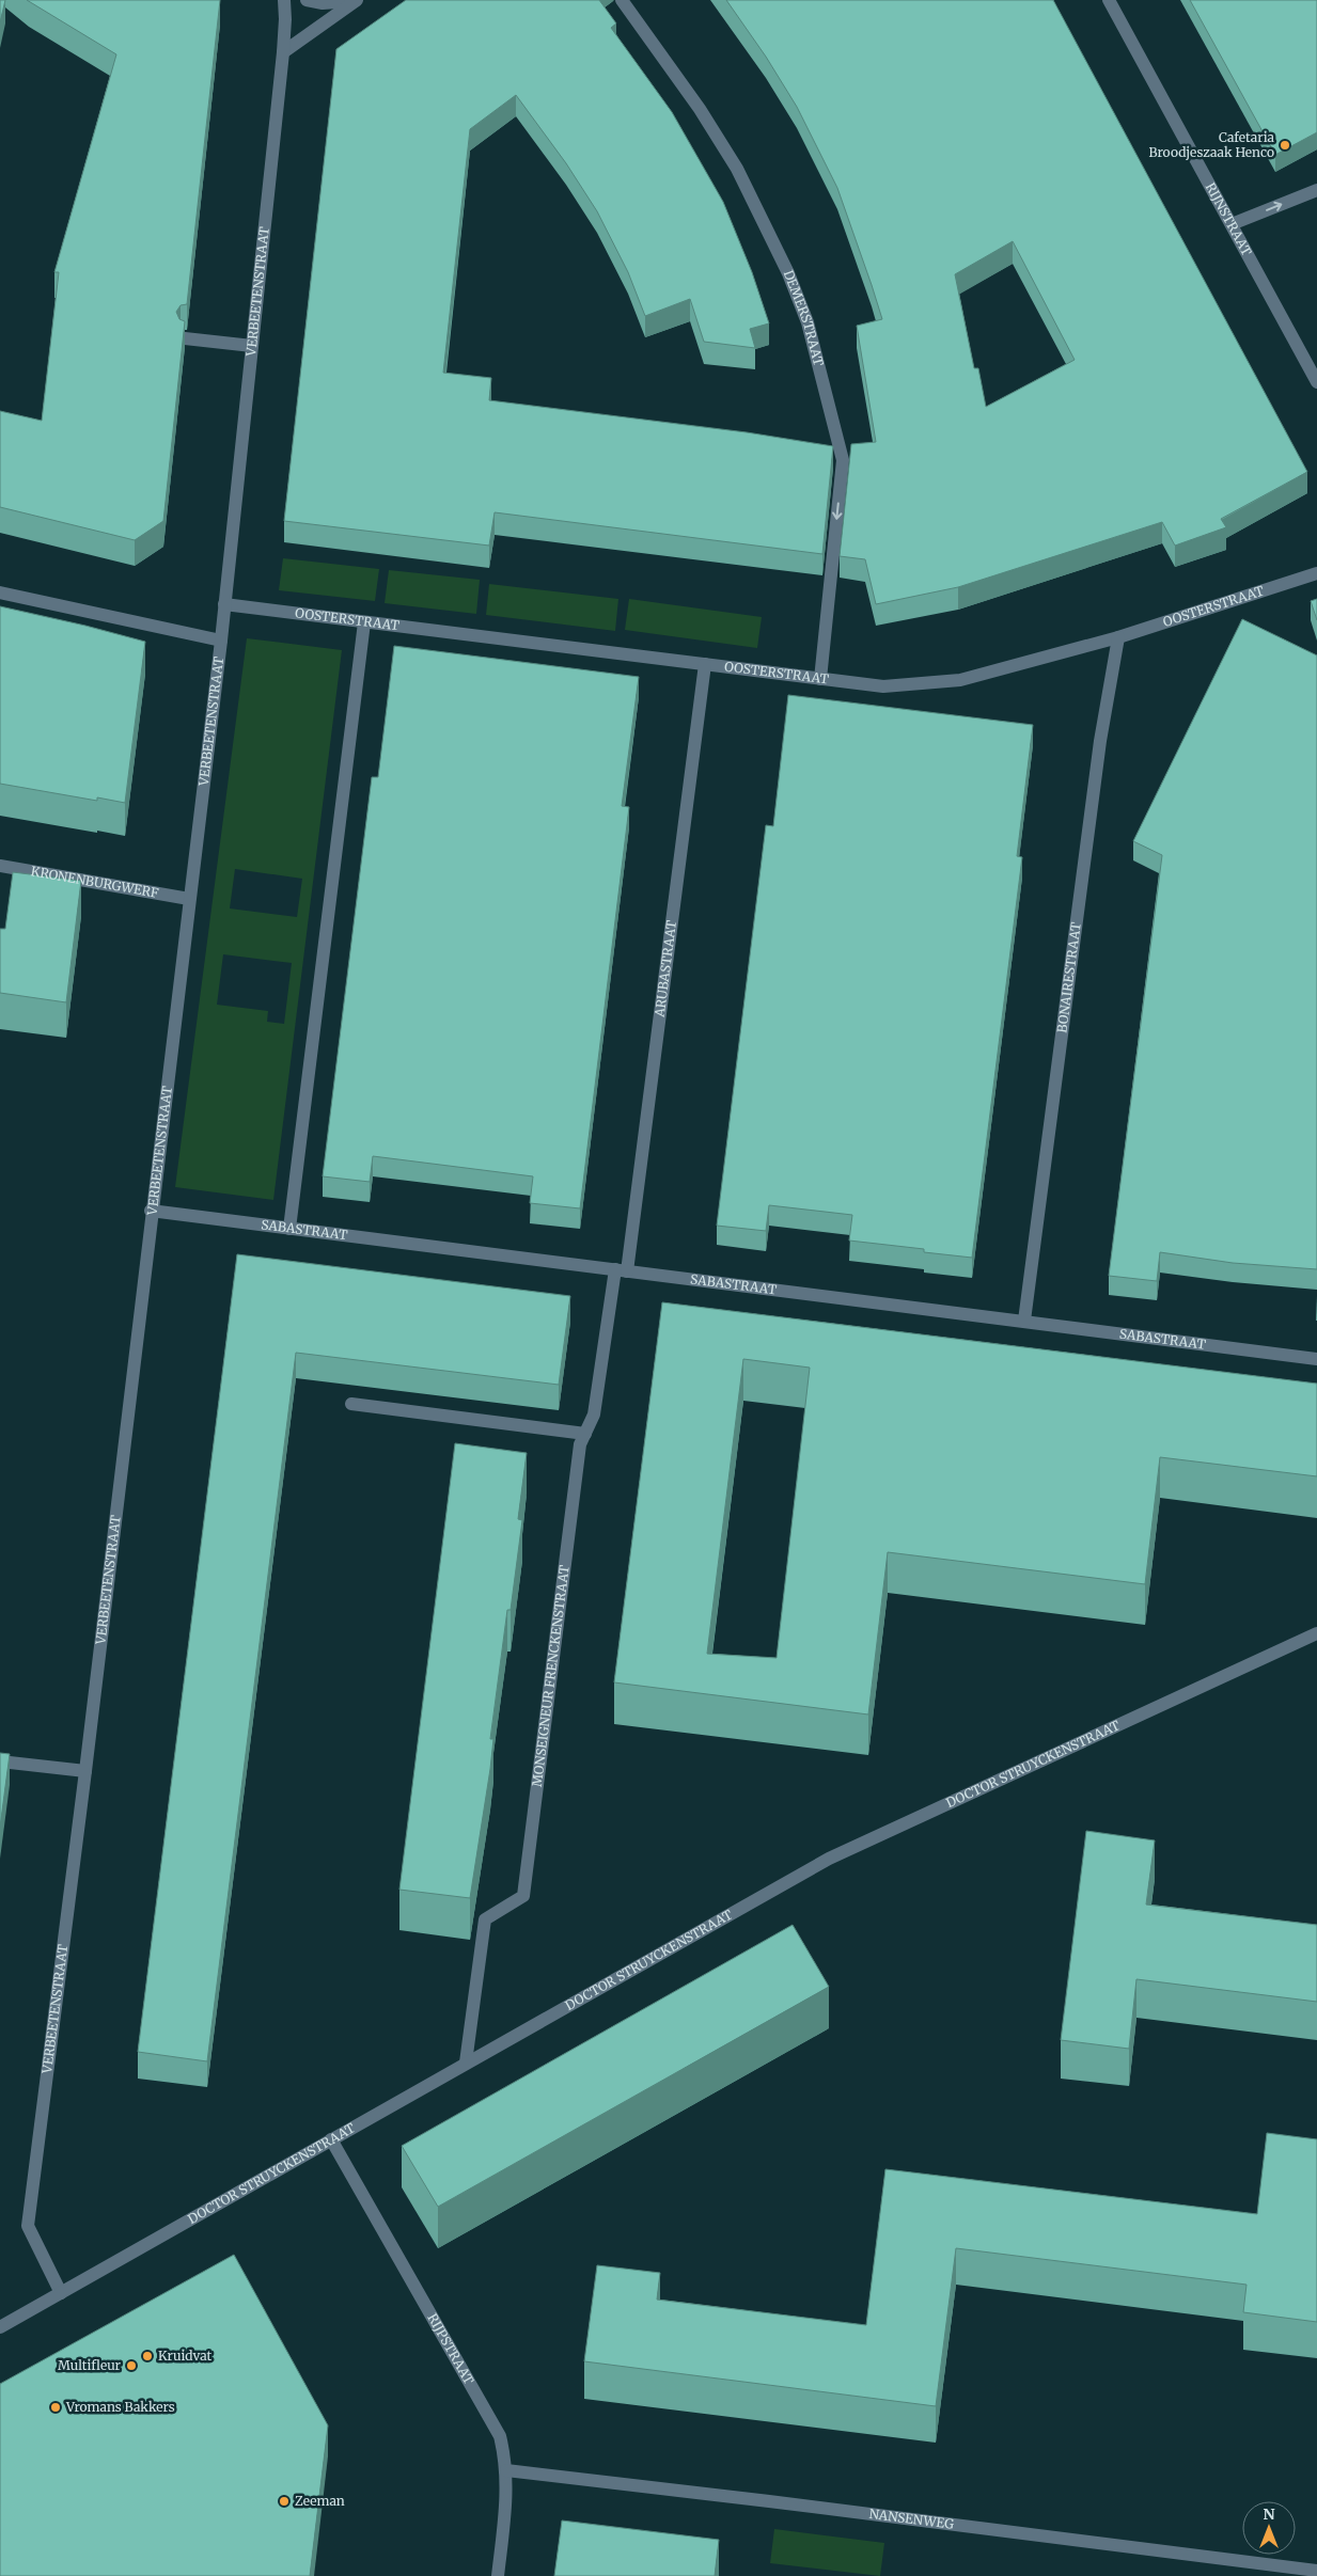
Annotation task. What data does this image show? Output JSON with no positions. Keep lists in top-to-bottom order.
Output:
{
  "streets": {
    "street": [
      "RIJNSTRAAT",
      "VERBEETENSTRAAT",
      "DEMERSTRAAT",
      "OOSTERSTRAAT",
      "KRONENBURGWERF",
      "ARUBASTRAAT",
      "BONAIRESTRAAT",
      "SABASTRAAT",
      "MONSEIGNEUR FRENCKENSTRAAT",
      "DOCTOR STRUYCKENSTRAAT",
      "RIJPSTRAAT",
      "NANSENWEG"
    ]
  },
  "crossings": [
    ["VERBEETENSTRAAT", "OOSTERSTRAAT"],
    ["VERBEETENSTRAAT", "KRONENBURGWERF"],
    ["VERBEETENSTRAAT", "SABASTRAAT"],
    ["VERBEETENSTRAAT", "DOCTOR STRUYCKENSTRAAT"],
    ["DEMERSTRAAT", "OOSTERSTRAAT"],
    ["OOSTERSTRAAT", "ARUBASTRAAT"],
    ["OOSTERSTRAAT", "BONAIRESTRAAT"],
    ["ARUBASTRAAT", "SABASTRAAT"],
    ["ARUBASTRAAT", "MONSEIGNEUR FRENCKENSTRAAT"],
    ["BONAIRESTRAAT", "SABASTRAAT"],
    ["SABASTRAAT", "MONSEIGNEUR FRENCKENSTRAAT"],
    ["MONSEIGNEUR FRENCKENSTRAAT", "DOCTOR STRUYCKENSTRAAT"],
    ["DOCTOR STRUYCKENSTRAAT", "RIJPSTRAAT"],
    ["RIJPSTRAAT", "NANSENWEG"]
  ],
  "one_way": ["DEMERSTRAAT"],
  "places": [
    "Cafetaria Broodjeszaak Henco",
    "Kruidvat",
    "Multifleur",
    "Vromans Bakkers",
    "Zeeman"
  ],
  "north": "top"
}
